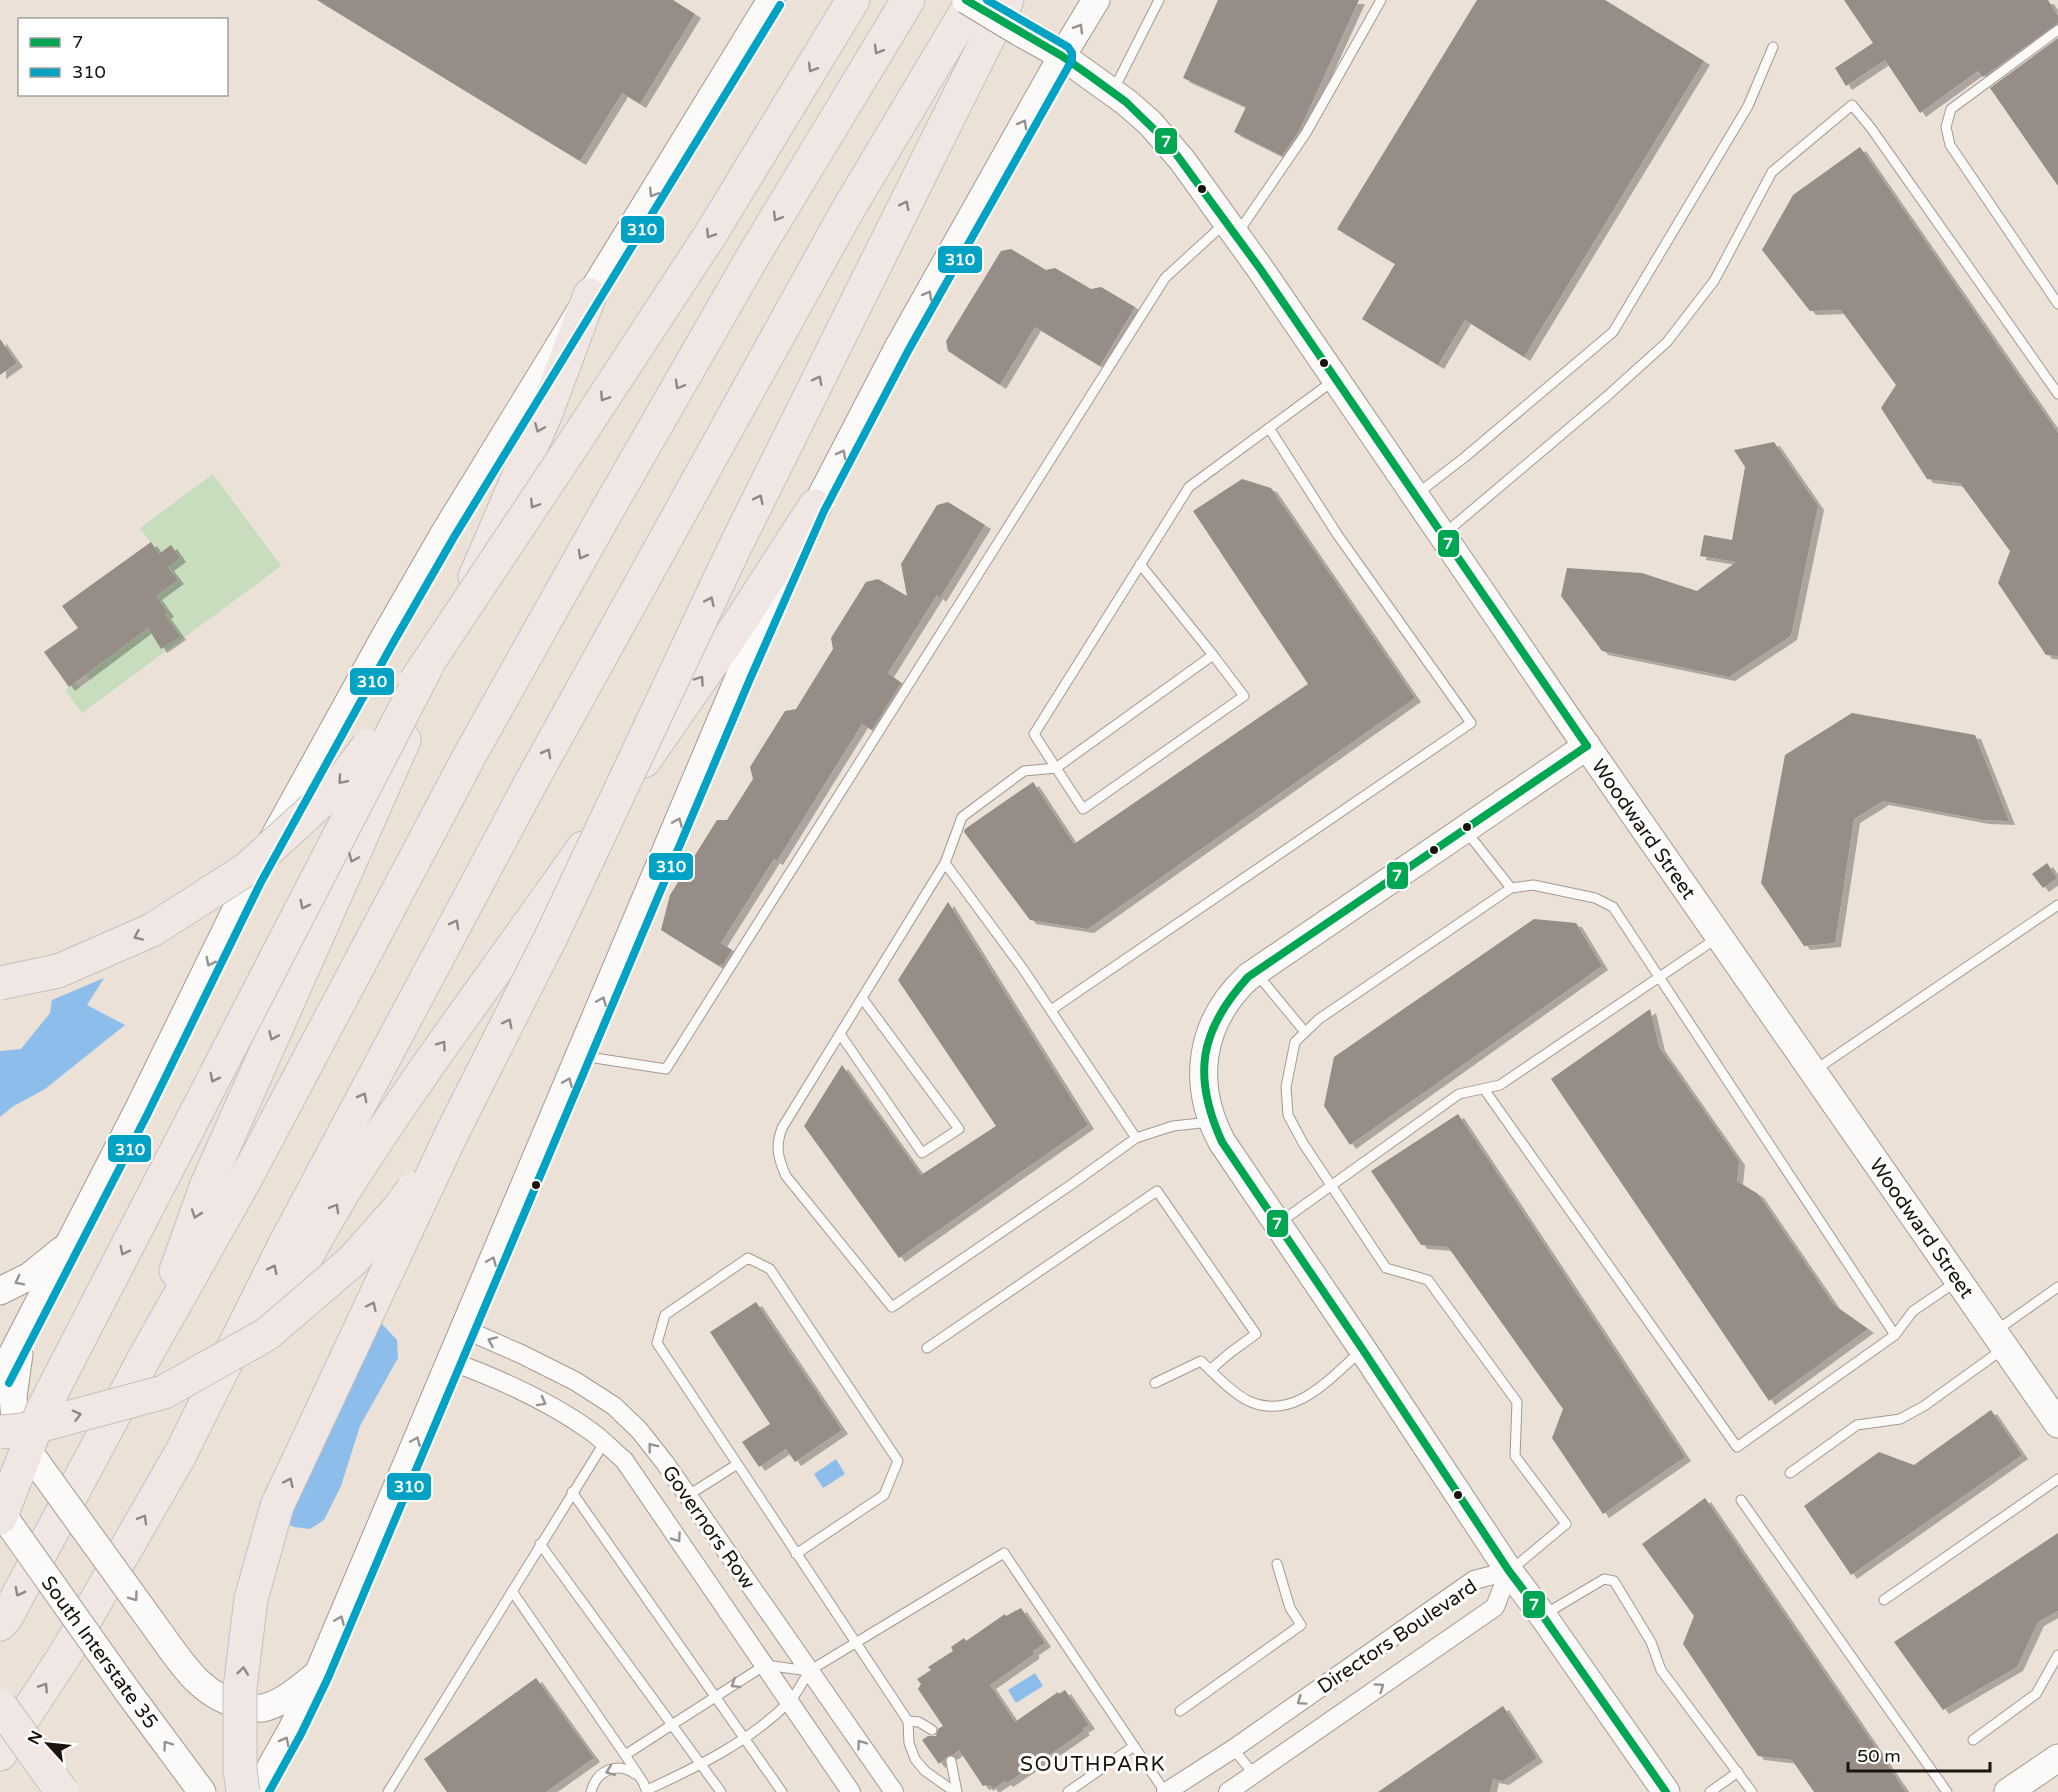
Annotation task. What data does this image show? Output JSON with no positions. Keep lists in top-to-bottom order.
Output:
{
  "streets": {
    "main road": ["Woodward Street", "South Interstate 35"],
    "street": ["Governors Row", "Directors Boulevard"]
  },
  "one_way": ["South Interstate 35"],
  "districts": ["SOUTHPARK"],
  "lines": ["transit line 7", "transit line 310"],
  "legend": ["7", "310"],
  "scale_bar": "50 m",
  "north": "top left"
}
